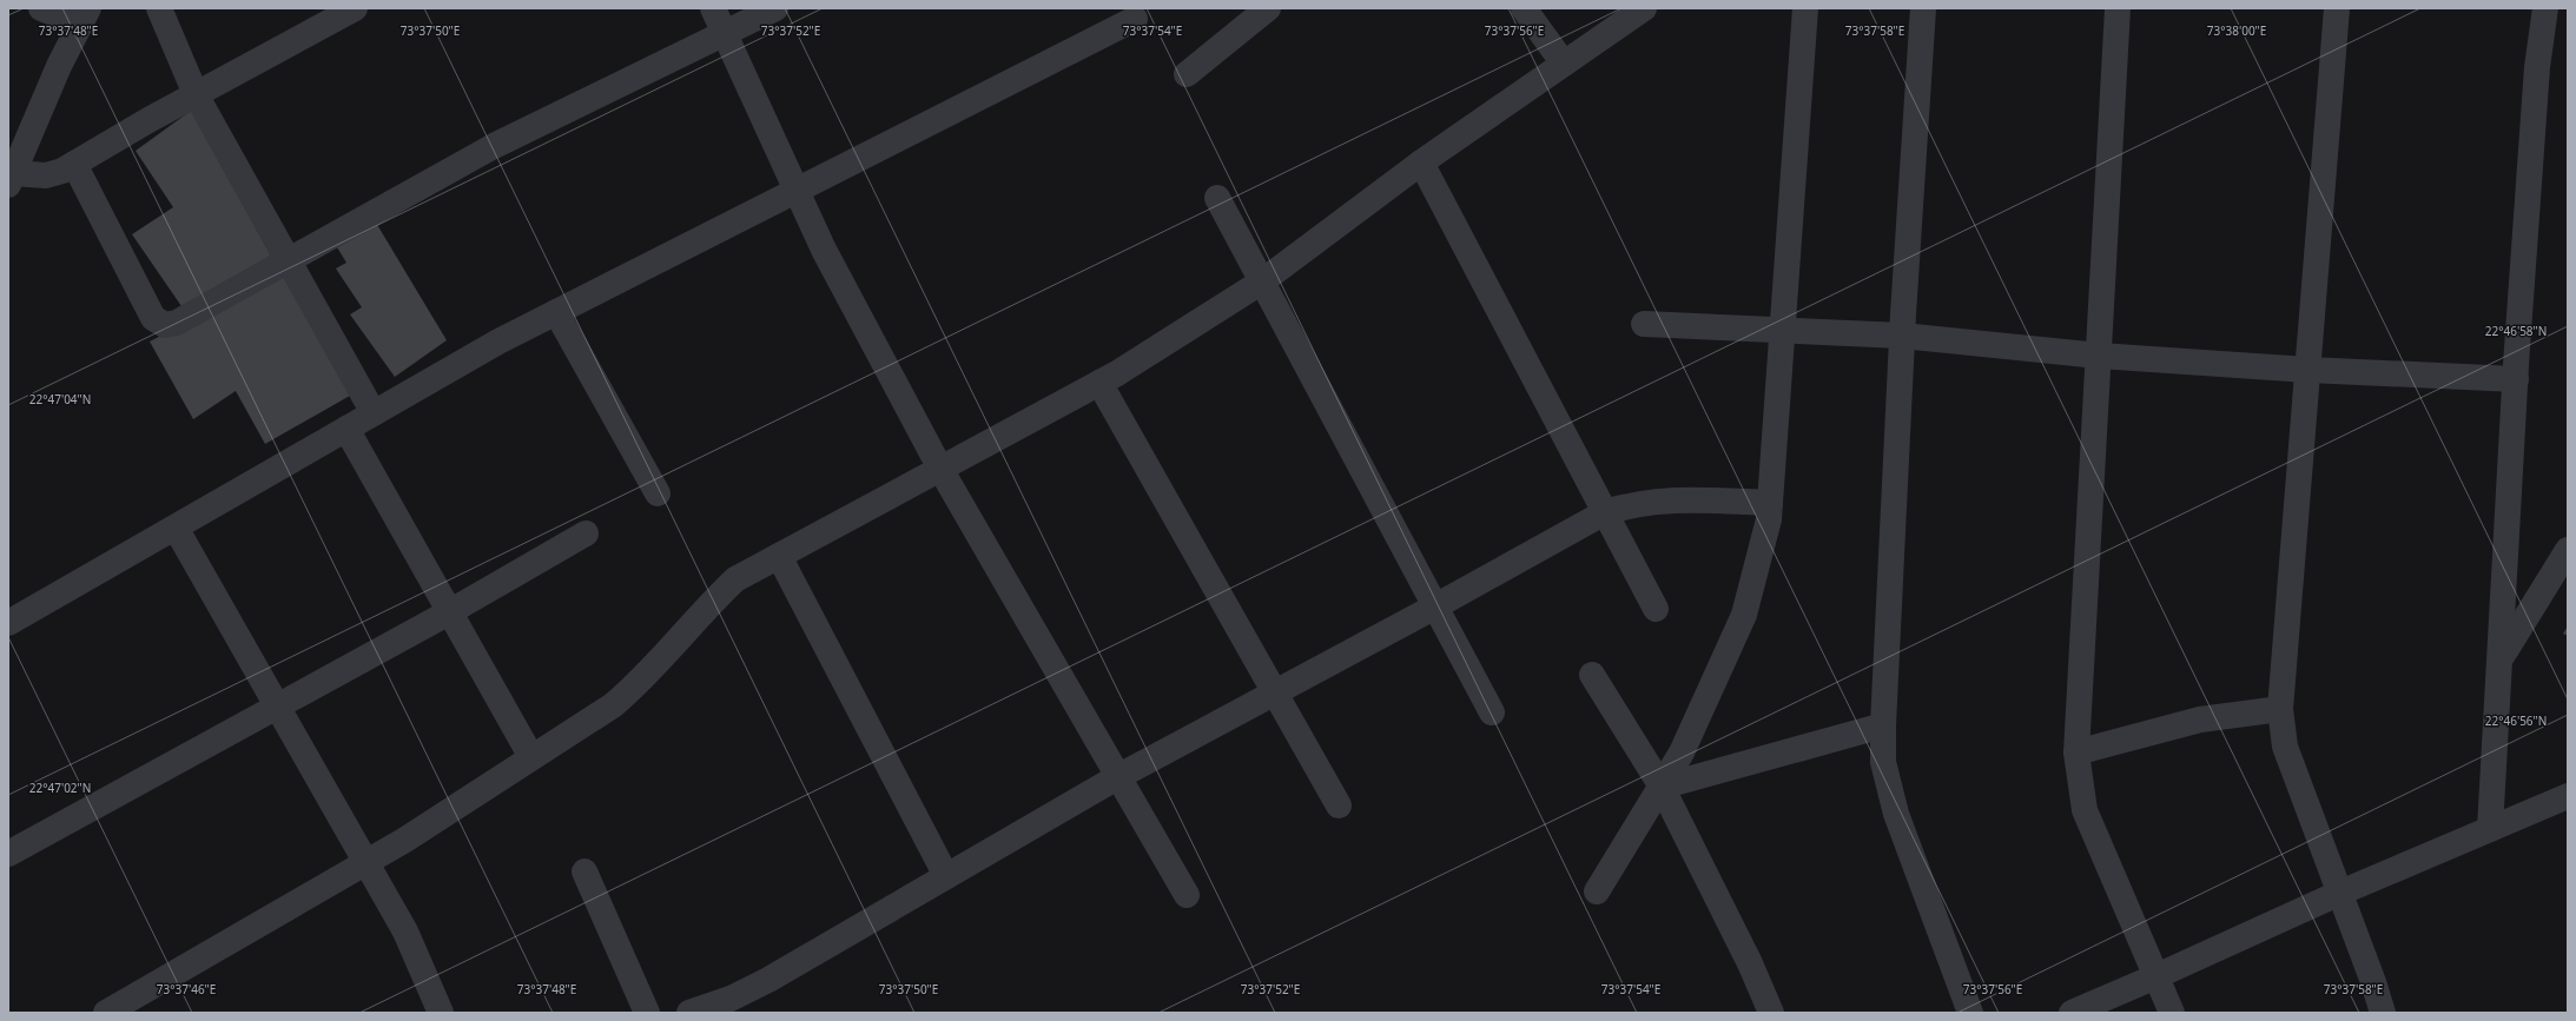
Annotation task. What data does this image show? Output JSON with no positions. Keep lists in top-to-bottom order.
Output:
{
  "coordinates": [
    "73°37'48\"E",
    "73°37'50\"E",
    "73°37'52\"E",
    "73°37'54\"E",
    "73°37'56\"E",
    "73°37'58\"E",
    "73°38'00\"E",
    "22°46'58\"N",
    "22°47'04\"N",
    "22°46'56\"N",
    "22°47'02\"N",
    "73°37'46\"E"
  ]
}
